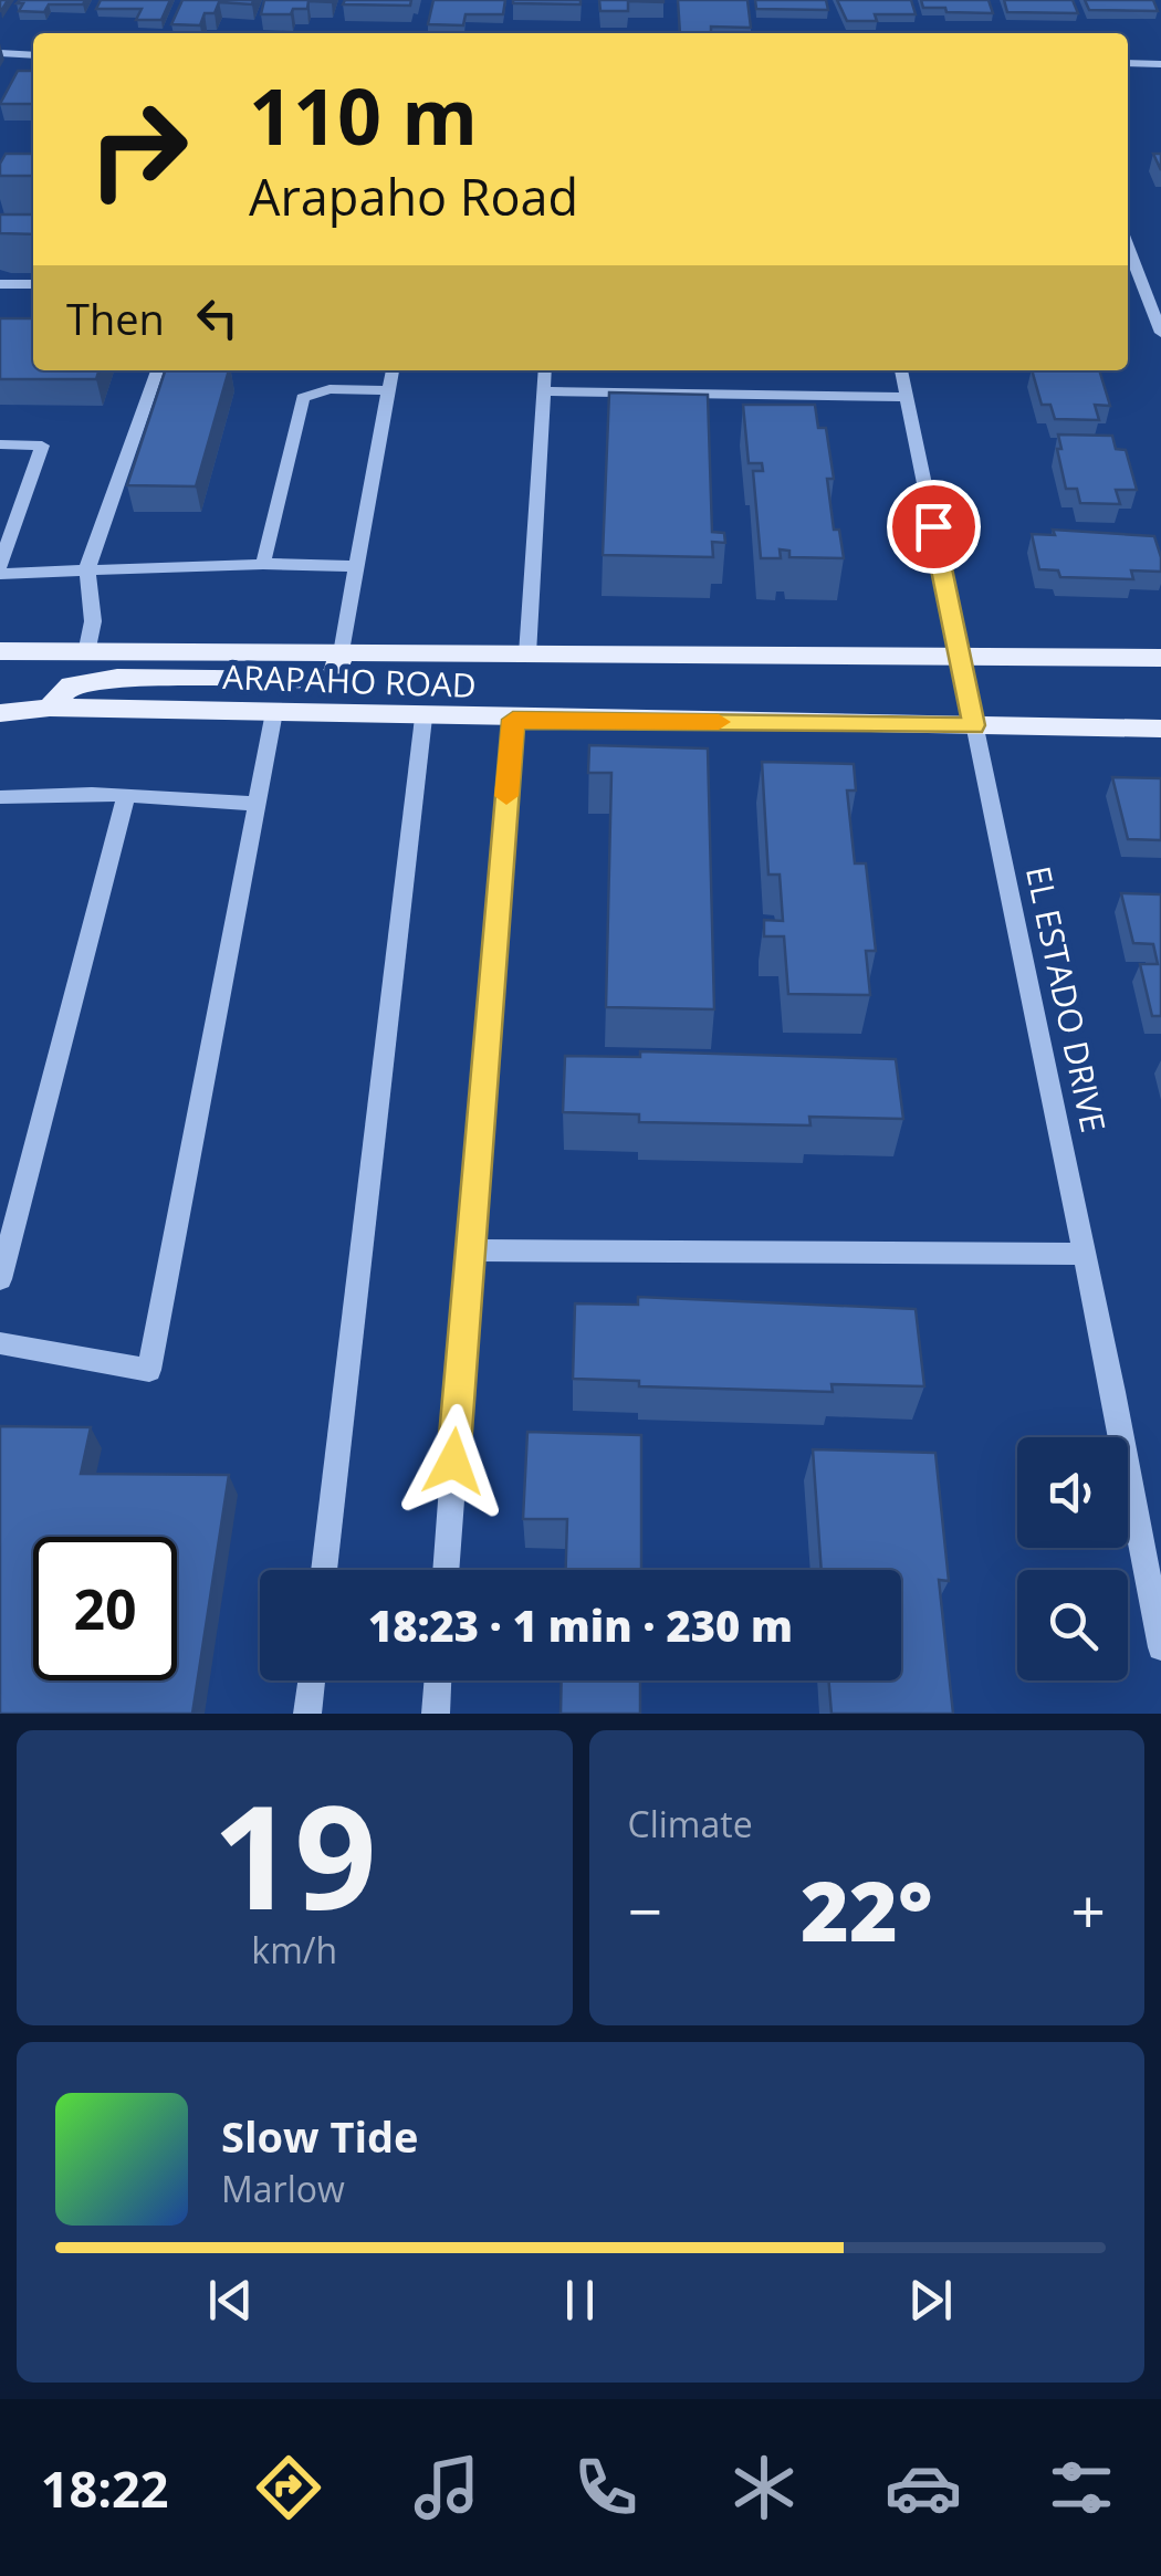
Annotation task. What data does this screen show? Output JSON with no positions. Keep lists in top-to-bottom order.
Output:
{
  "streets": {
    "main road": ["ARAPAHO ROAD"],
    "street": ["EL ESTADO DRIVE"]
  },
  "crossings": [
    ["ARAPAHO ROAD", "EL ESTADO DRIVE"]
  ],
  "page": {
    "turn": ["110 m", "Arapaho Road"],
    "then": "Then",
    "limit": "20",
    "trip": "18:23 · 1 min · 230 m",
    "tile": [
      ["19", "km/h"],
      "Climate"
    ],
    "heat": ["−", "22°", "+"],
    "song": ["Slow Tide", "Marlow"],
    "tabs": "18:22"
  }
}
